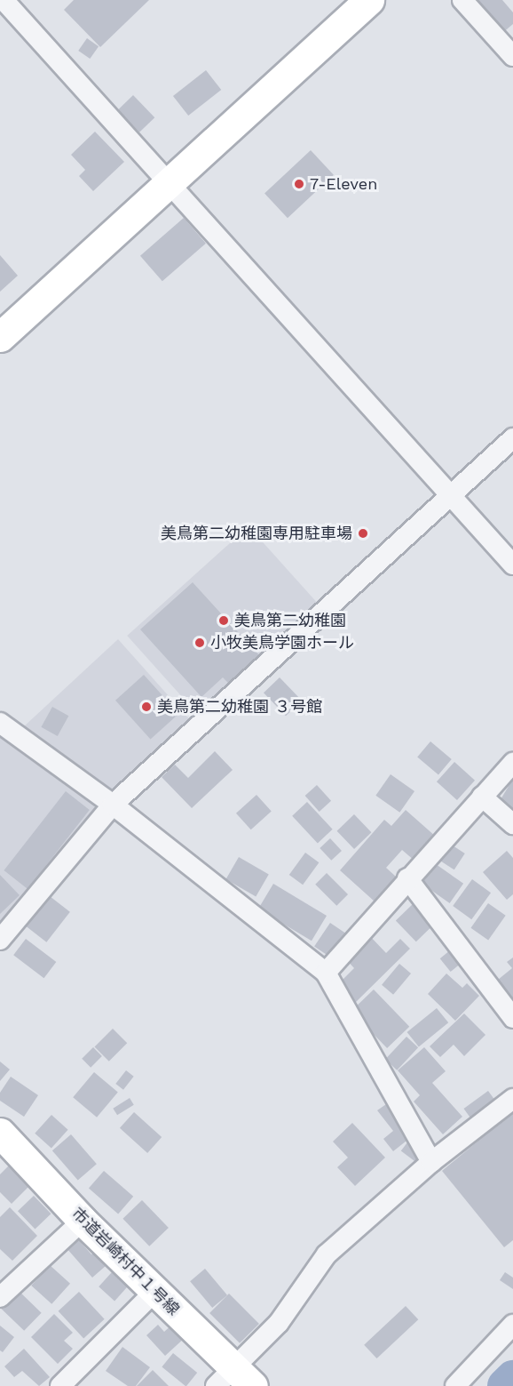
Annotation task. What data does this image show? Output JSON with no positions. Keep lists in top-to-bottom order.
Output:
{
  "streets": {
    "street": ["市道岩崎村中１号線"]
  },
  "places": [
    "7-Eleven",
    "美鳥第二幼稚園専用駐車場",
    "美鳥第二幼稚園",
    "小牧美鳥学園ホール",
    "美鳥第二幼稚園 ３号館"
  ]
}
